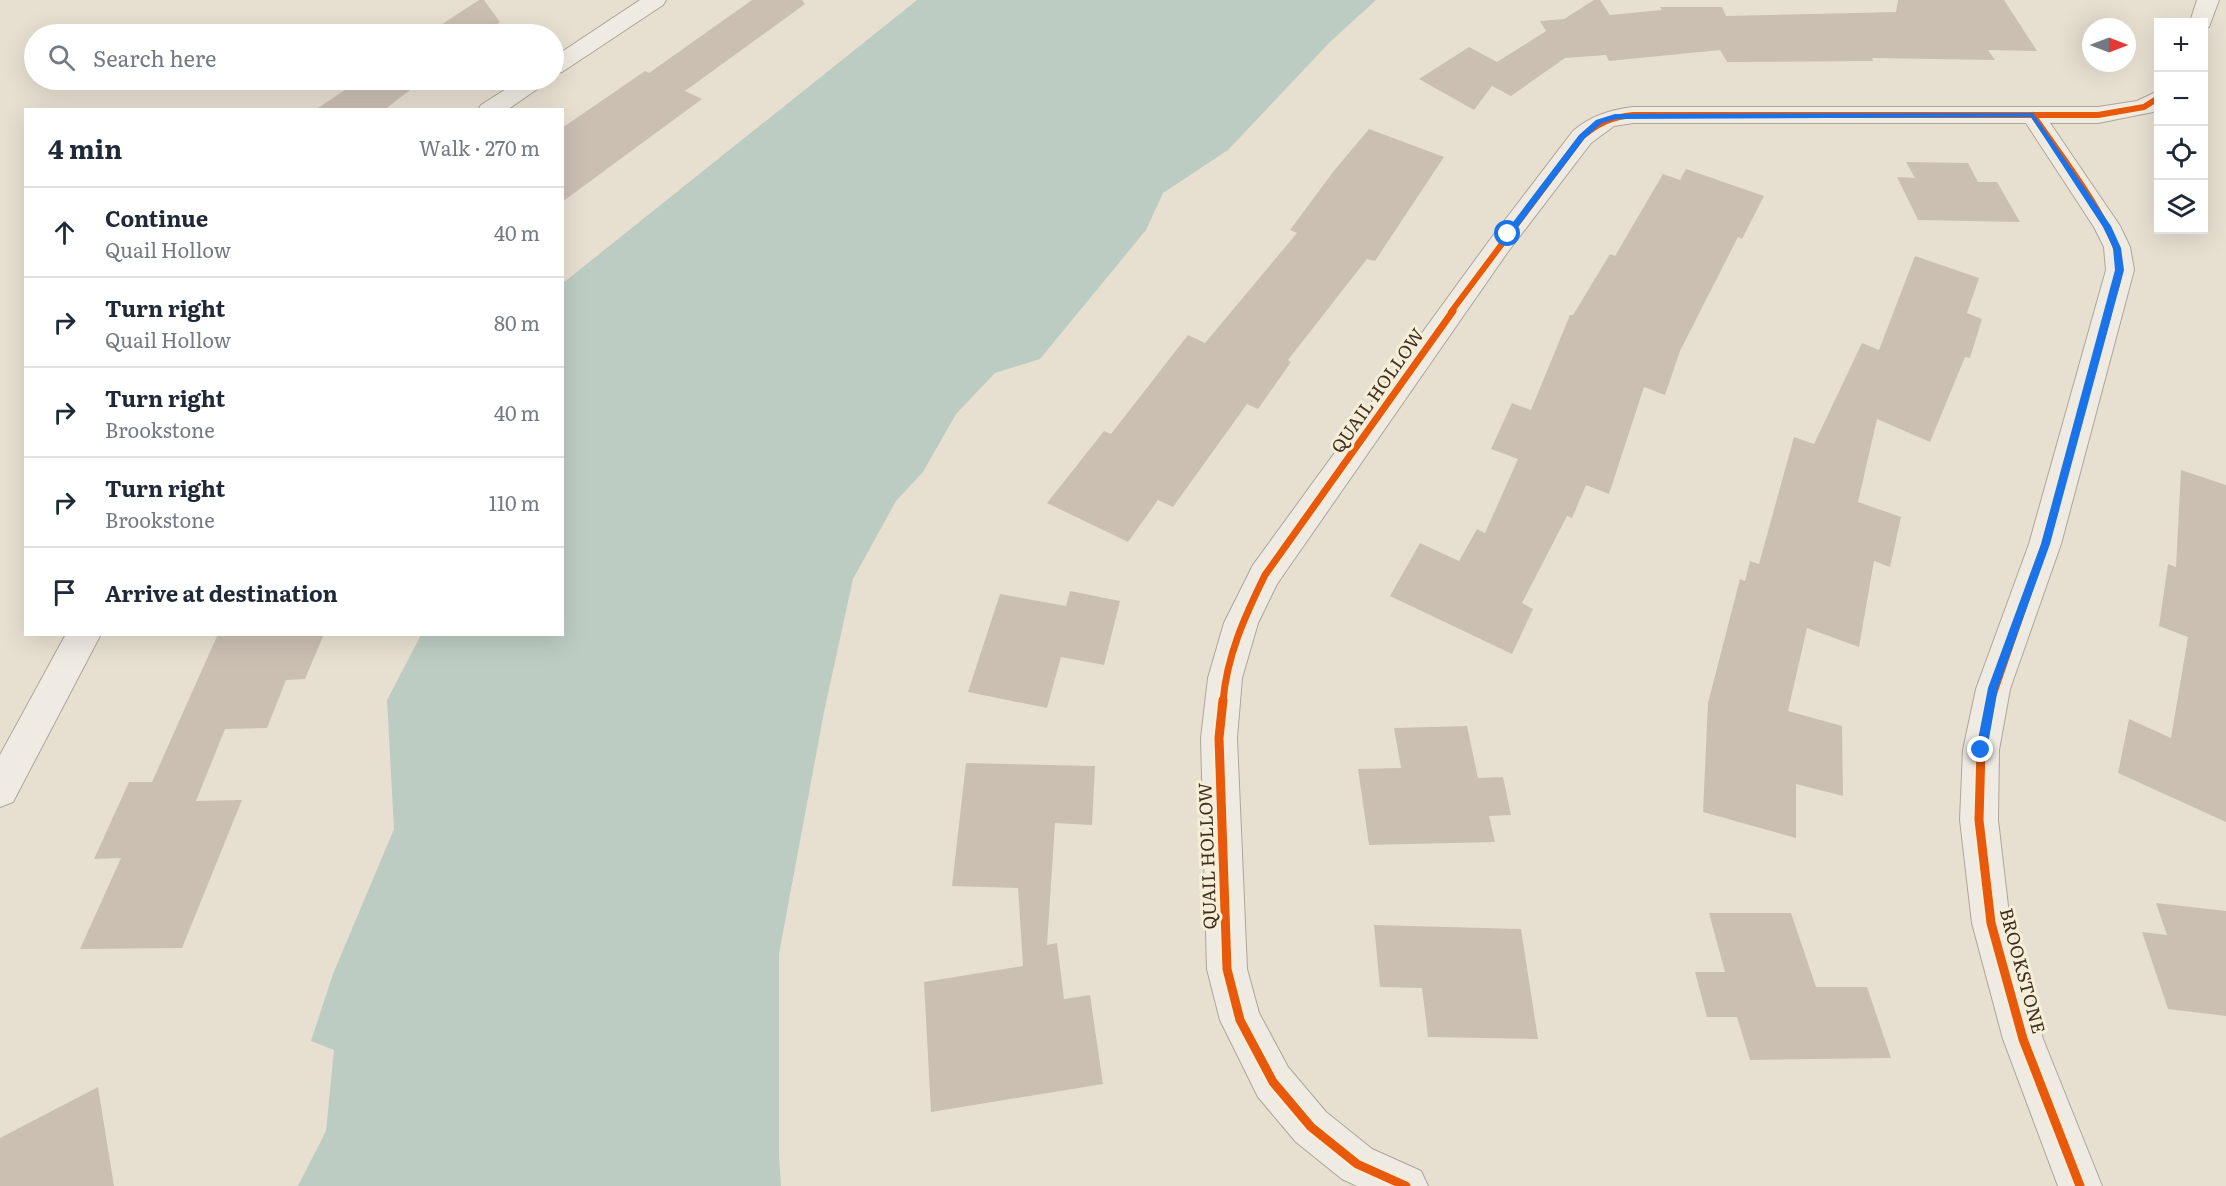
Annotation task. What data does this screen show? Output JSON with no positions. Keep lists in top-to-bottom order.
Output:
{
  "streets": {
    "street": ["QUAIL HOLLOW", "BROOKSTONE"]
  },
  "crossings": [
    ["QUAIL HOLLOW", "BROOKSTONE"]
  ],
  "north": "right",
  "page": {
    "map_buttons": ["+", "−"],
    "search": "Search here",
    "heading": ["4 min", "Walk · 270 m"],
    "list": [
      ["Continue", "Quail Hollow", "40 m"],
      ["Turn right", "Quail Hollow", "80 m"],
      ["Turn right", "Brookstone", "40 m"],
      ["Turn right", "Brookstone", "110 m"],
      "Arrive at destination"
    ]
  }
}
